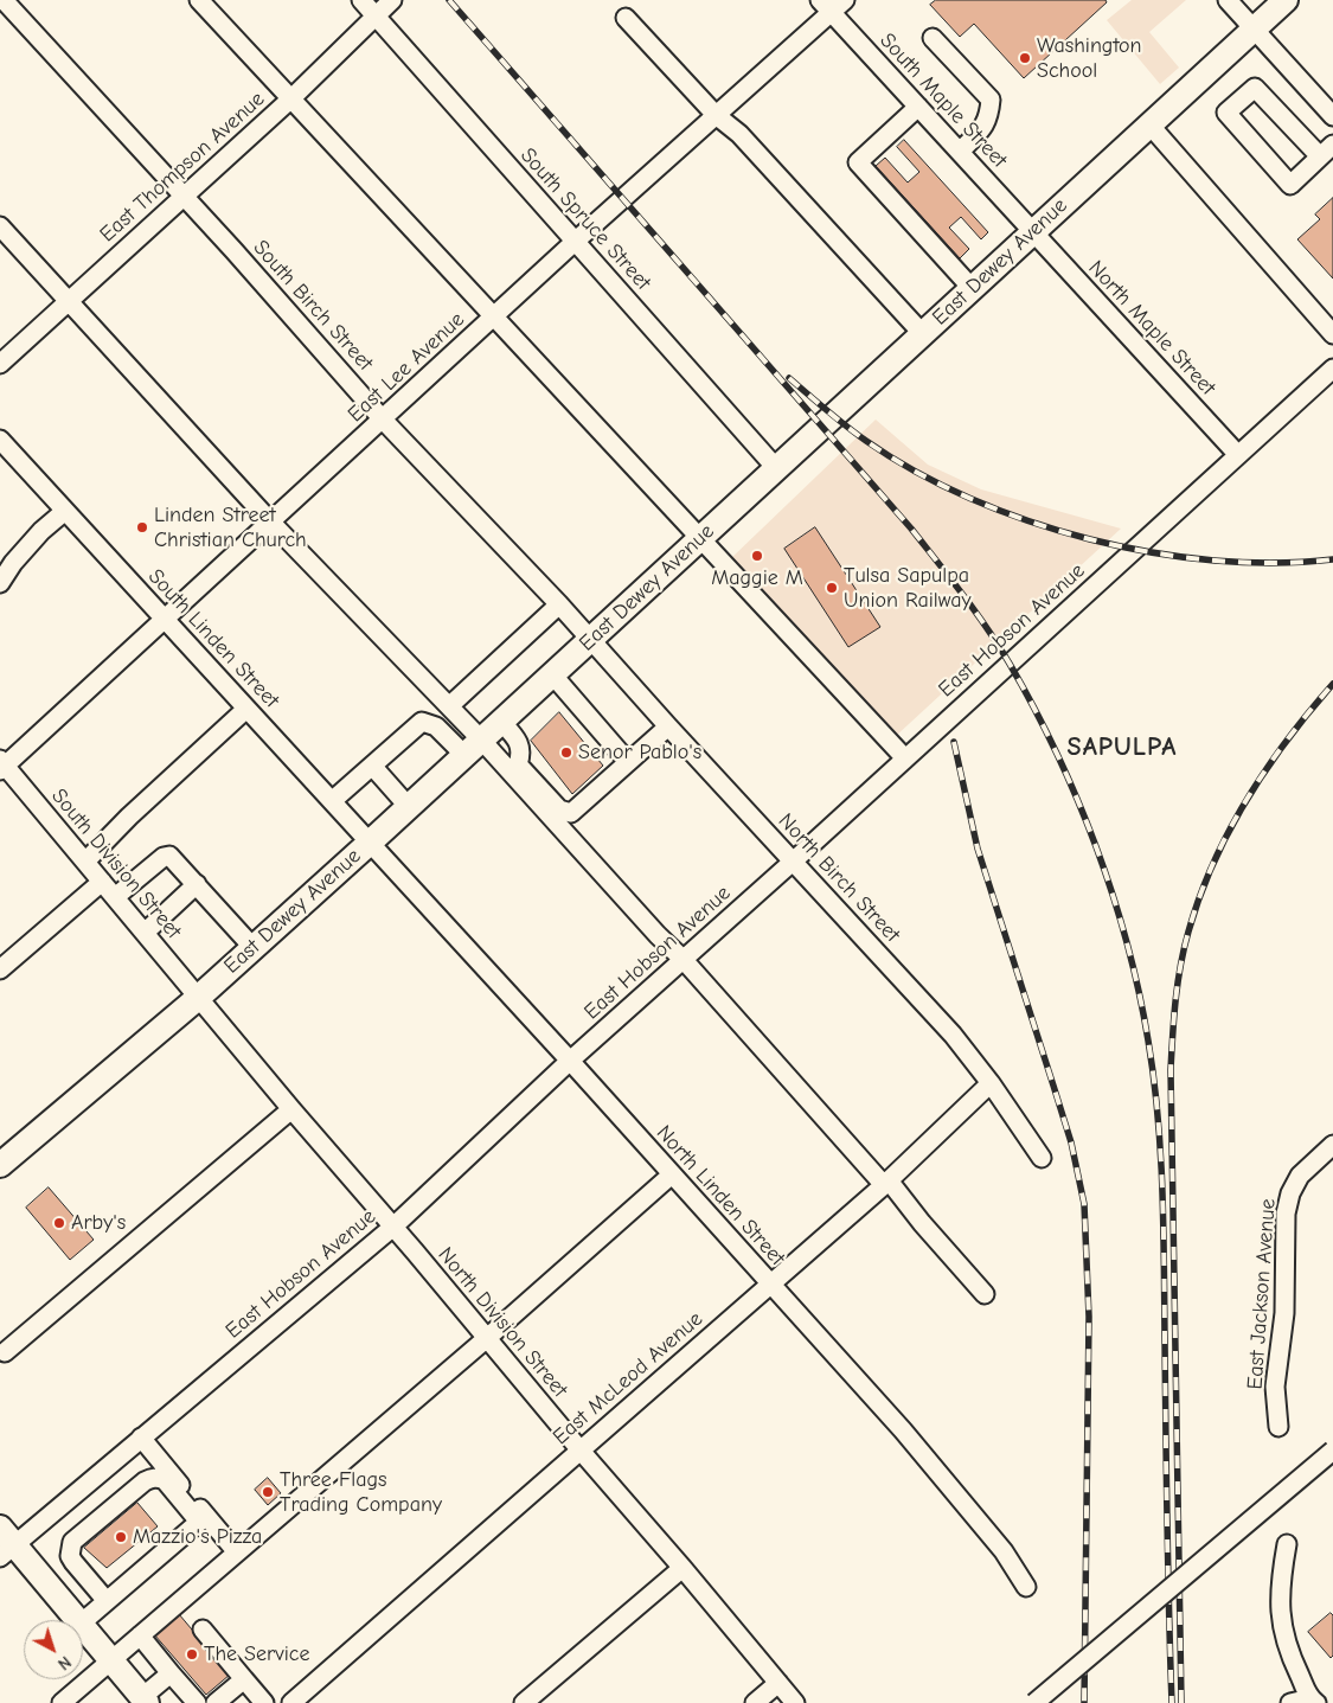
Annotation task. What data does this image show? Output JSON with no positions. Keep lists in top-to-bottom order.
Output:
{
  "streets": {
    "main road": ["East Dewey Avenue"],
    "street": [
      "South Maple Street",
      "East Thompson Avenue",
      "South Spruce Street",
      "South Birch Street",
      "North Maple Street",
      "East Lee Avenue",
      "East Hobson Avenue",
      "South Linden Street",
      "South Division Street",
      "North Birch Street",
      "North Linden Street",
      "East Jackson Avenue",
      "North Division Street",
      "East McLeod Avenue"
    ]
  },
  "crossings": [
    ["South Maple Street", "East Dewey Avenue"],
    ["South Maple Street", "North Maple Street"],
    ["South Maple Street", "East Lee Avenue"],
    ["East Thompson Avenue", "South Spruce Street"],
    ["East Thompson Avenue", "South Birch Street"],
    ["South Spruce Street", "East Dewey Avenue"],
    ["South Spruce Street", "East Lee Avenue"],
    ["East Dewey Avenue", "South Birch Street"],
    ["East Dewey Avenue", "North Maple Street"],
    ["East Dewey Avenue", "South Linden Street"],
    ["East Dewey Avenue", "South Division Street"],
    ["East Dewey Avenue", "North Birch Street"],
    ["East Dewey Avenue", "North Linden Street"],
    ["East Dewey Avenue", "North Division Street"],
    ["South Birch Street", "East Lee Avenue"],
    ["South Birch Street", "North Birch Street"],
    ["North Maple Street", "East Hobson Avenue"],
    ["East Lee Avenue", "South Linden Street"],
    ["East Lee Avenue", "South Division Street"],
    ["East Hobson Avenue", "North Birch Street"],
    ["East Hobson Avenue", "North Linden Street"],
    ["East Hobson Avenue", "North Division Street"],
    ["South Linden Street", "North Linden Street"],
    ["South Division Street", "North Division Street"],
    ["North Birch Street", "East McLeod Avenue"],
    ["North Linden Street", "East McLeod Avenue"],
    ["North Division Street", "East McLeod Avenue"]
  ],
  "districts": ["SAPULPA"],
  "places": [
    "Washington School",
    "Linden Street Christian Church",
    "Maggie M",
    "Tulsa Sapulpa Union Railway",
    "Senor Pablo's",
    "Arby's",
    "Three Flags Trading Company",
    "Mazzio's Pizza",
    "The Service"
  ],
  "north": "bottom right"
}
